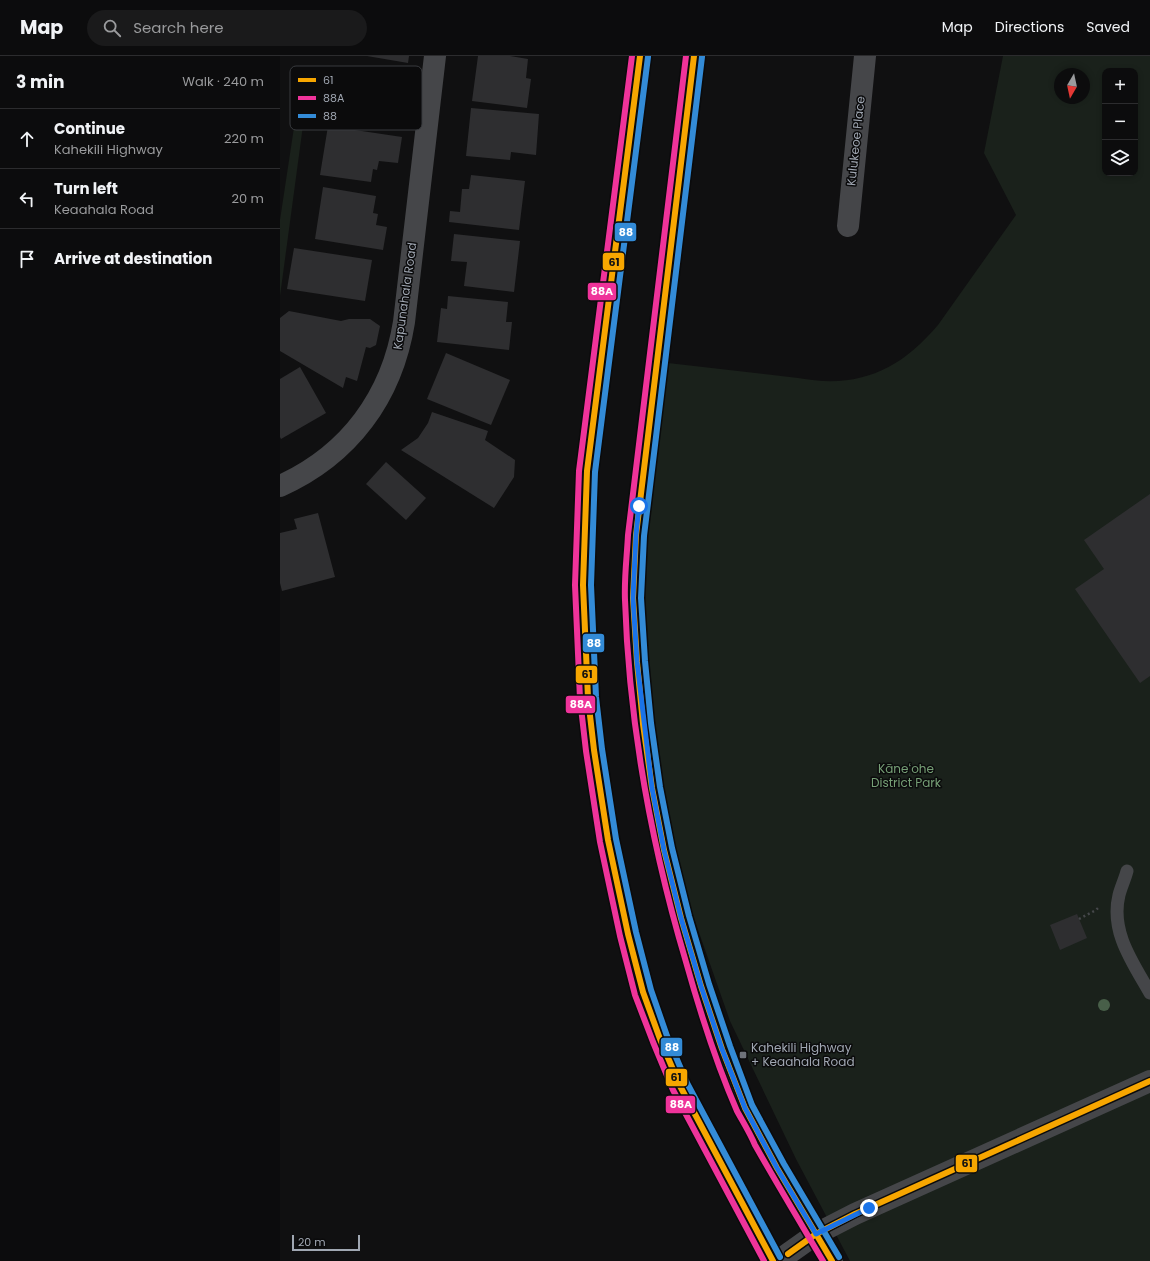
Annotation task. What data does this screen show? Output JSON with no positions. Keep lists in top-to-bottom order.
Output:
{
  "streets": {
    "street": ["Kulukeoe Place", "Kapunahala Road"]
  },
  "parks": ["Kāneʻohe District Park"],
  "places": {
    "transit": ["Kahekili Highway + Keaahala Road"]
  },
  "lines": ["transit line 61", "transit line 88A", "transit line 88"],
  "legend": ["61", "88A", "88"],
  "scale_bar": "20 m",
  "north": "bottom",
  "page": {
    "header": "Map",
    "search": "Search here",
    "nav": ["Map", "Directions", "Saved"],
    "heading": ["3 min", "Walk · 240 m"],
    "map_buttons": ["+", "−"],
    "list": [
      ["Continue", "Kahekili Highway", "220 m"],
      ["Turn left", "Keaahala Road", "20 m"],
      "Arrive at destination"
    ],
    "scale": "20 m"
  }
}
